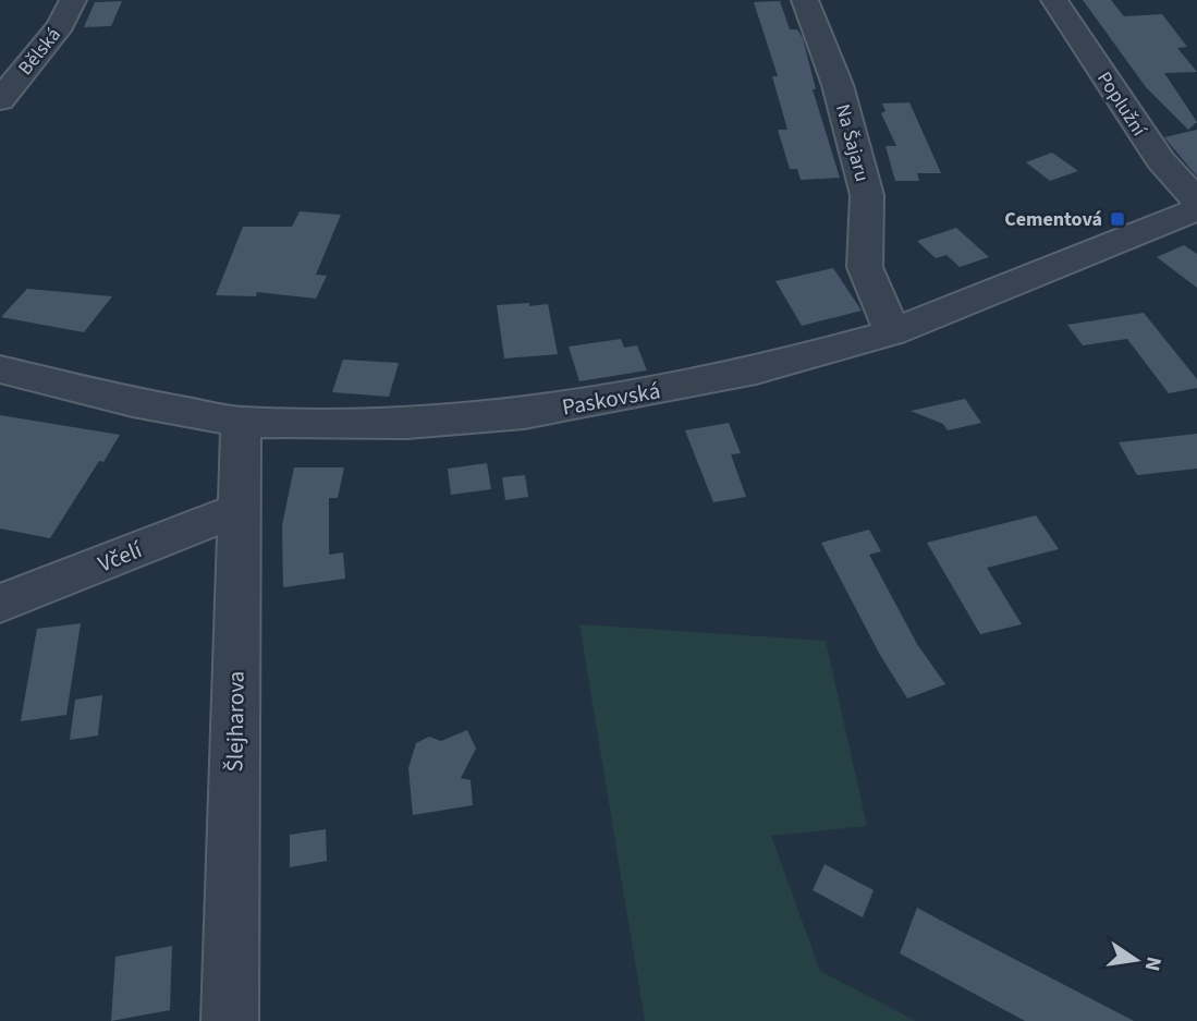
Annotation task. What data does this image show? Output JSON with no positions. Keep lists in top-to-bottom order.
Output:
{
  "streets": {
    "street": [
      "Bělská",
      "Poplužní",
      "Na Šajaru",
      "Paskovská",
      "Včelí",
      "Šlejharova"
    ]
  },
  "crossings": [
    ["Na Šajaru", "Paskovská"],
    ["Paskovská", "Šlejharova"],
    ["Včelí", "Šlejharova"]
  ],
  "places": {
    "transit": ["Cementová"]
  },
  "north": "right"
}
